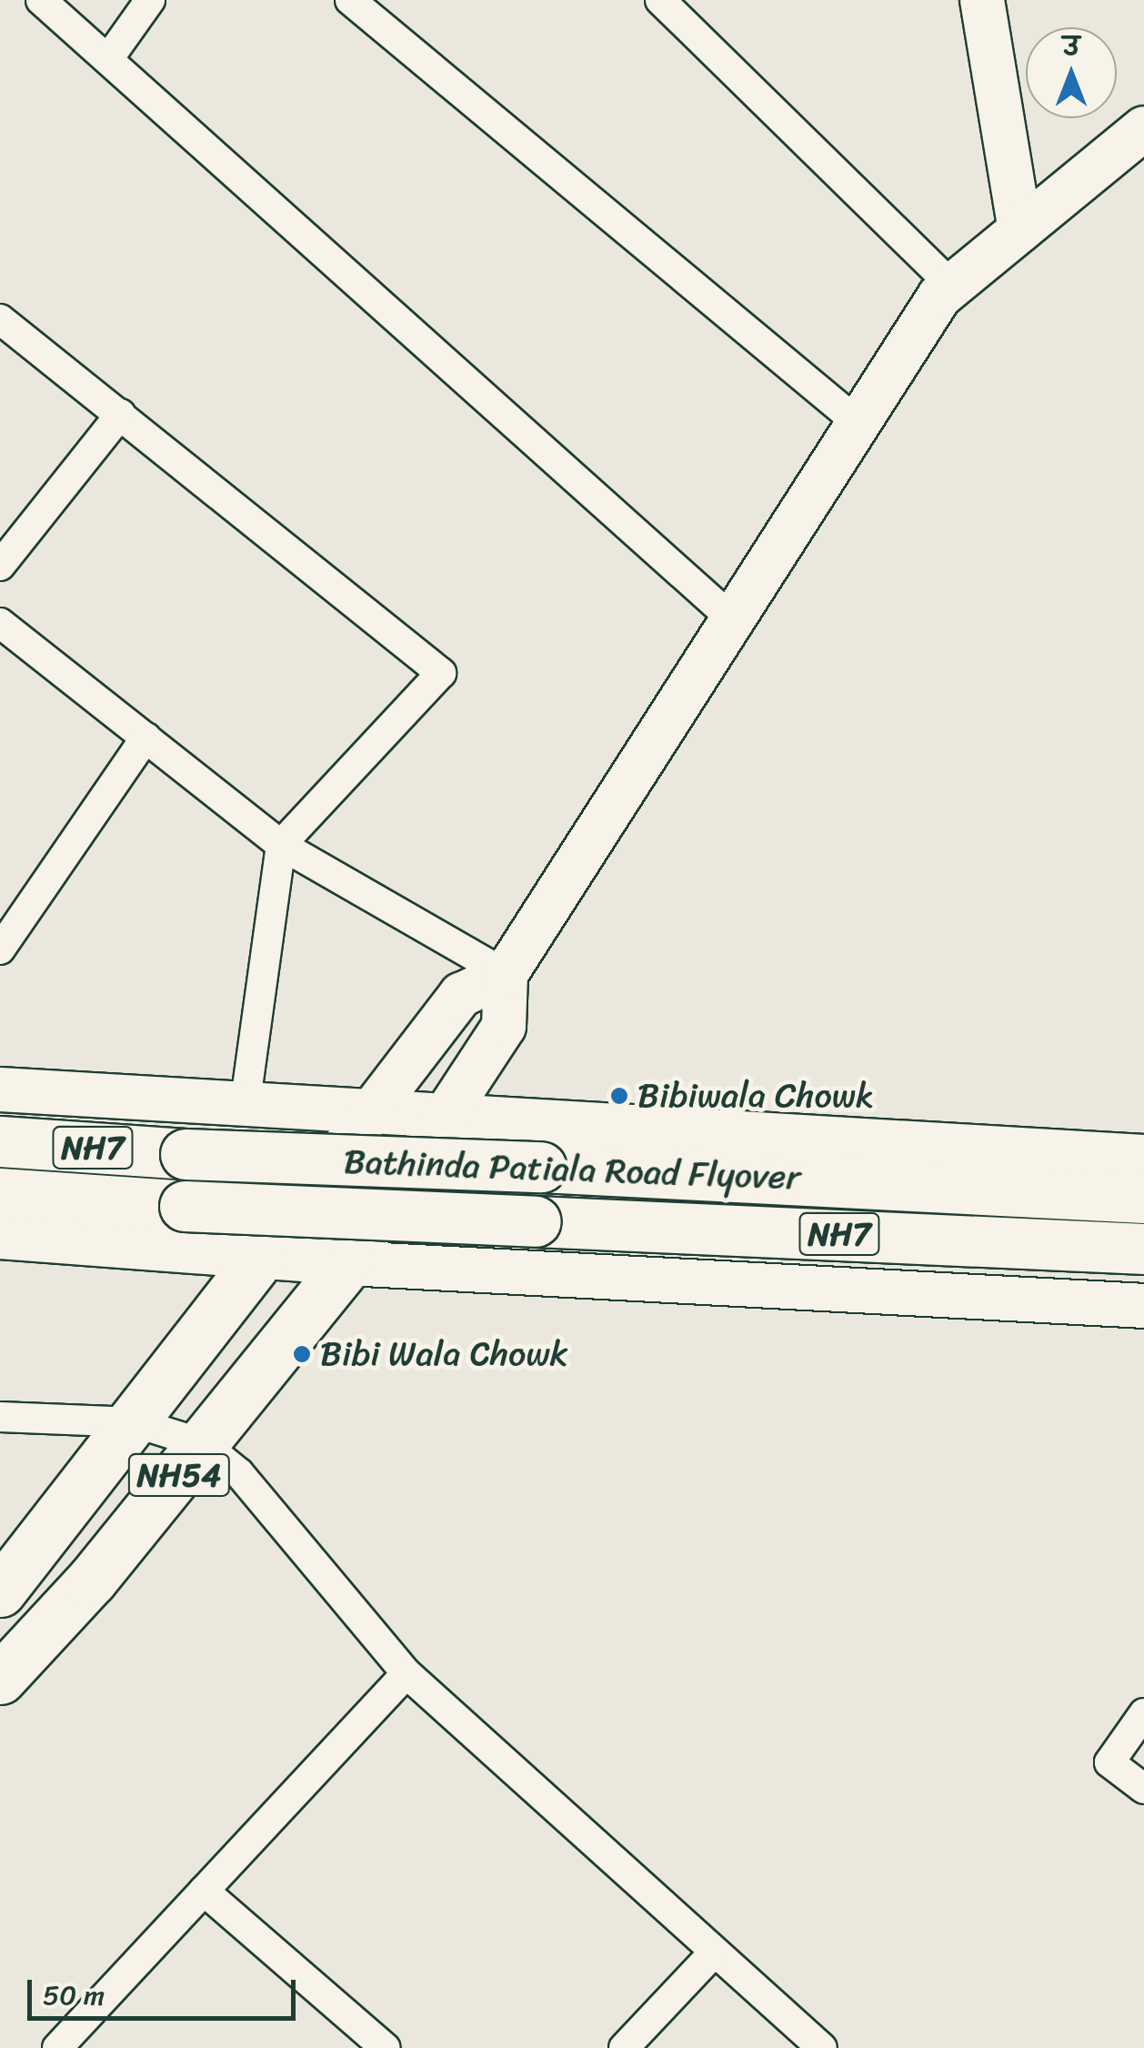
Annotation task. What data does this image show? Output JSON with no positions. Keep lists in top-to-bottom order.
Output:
{
  "streets": {
    "highway": ["NH7", "Bathinda Patiala Road Flyover", "NH54"]
  },
  "places": ["Bibiwala Chowk", "Bibi Wala Chowk"],
  "scale_bar": "50 m",
  "north": "top"
}
